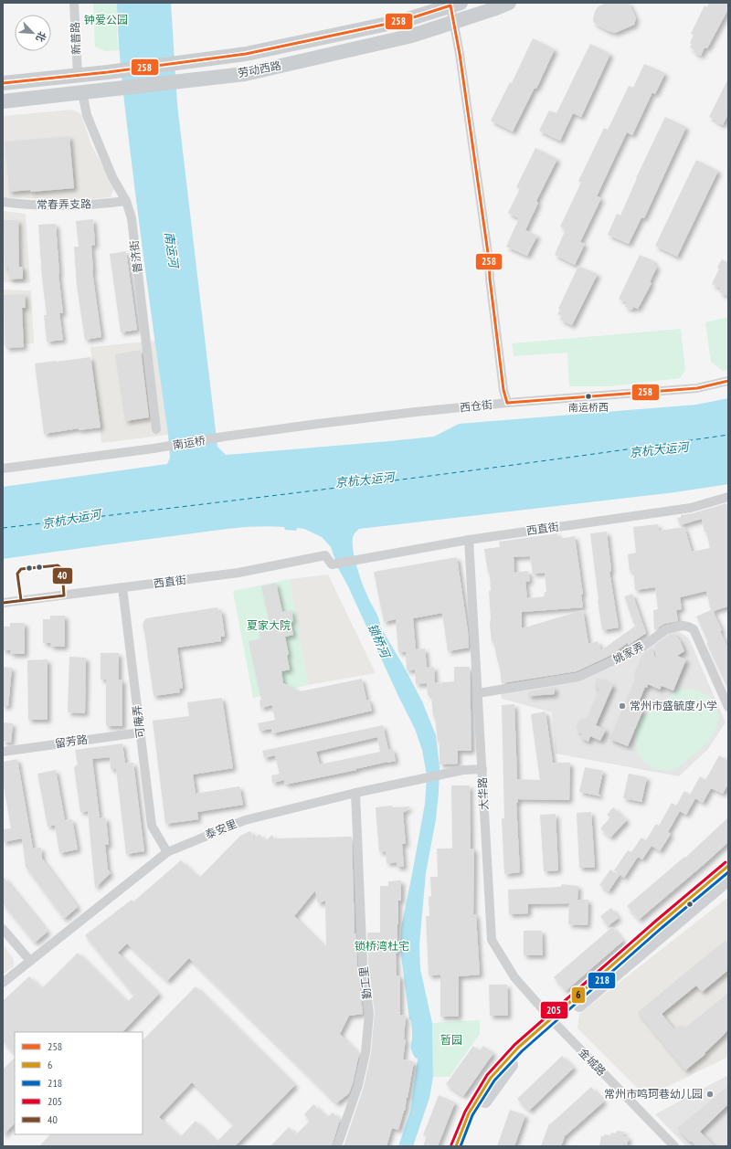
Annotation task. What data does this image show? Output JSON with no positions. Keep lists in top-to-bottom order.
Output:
{
  "streets": {
    "main road": ["劳动西路"],
    "street": [
      "新普路",
      "常春弄支路",
      "普济街",
      "西仓街",
      "南运桥",
      "西直街",
      "姚家弄",
      "可庵弄",
      "留芳路",
      "大华路",
      "泰安里",
      "勤工里",
      "金城路"
    ]
  },
  "crossings": [
    ["新普路", "劳动西路"],
    ["劳动西路", "普济街"],
    ["常春弄支路", "普济街"],
    ["西仓街", "南运桥"],
    ["西直街", "可庵弄"],
    ["西直街", "大华路"],
    ["姚家弄", "大华路"],
    ["可庵弄", "留芳路"],
    ["可庵弄", "泰安里"],
    ["大华路", "泰安里"],
    ["大华路", "金城路"],
    ["泰安里", "勤工里"]
  ],
  "water": ["南运河", "京杭大运河", "锁桥河"],
  "parks": [
    "钟爱公园",
    "夏家大院",
    "锁桥湾杜宅",
    "暂园"
  ],
  "places": ["南运桥西", "常州市盛毓度小学", "常州市鸣珂巷幼儿园"],
  "lines": [
    "transit line 258",
    "transit line 40",
    "transit line 205",
    "transit line 6",
    "transit line 218"
  ],
  "legend": [
    "258",
    "6",
    "218",
    "205",
    "40"
  ],
  "north": "bottom right"
}
